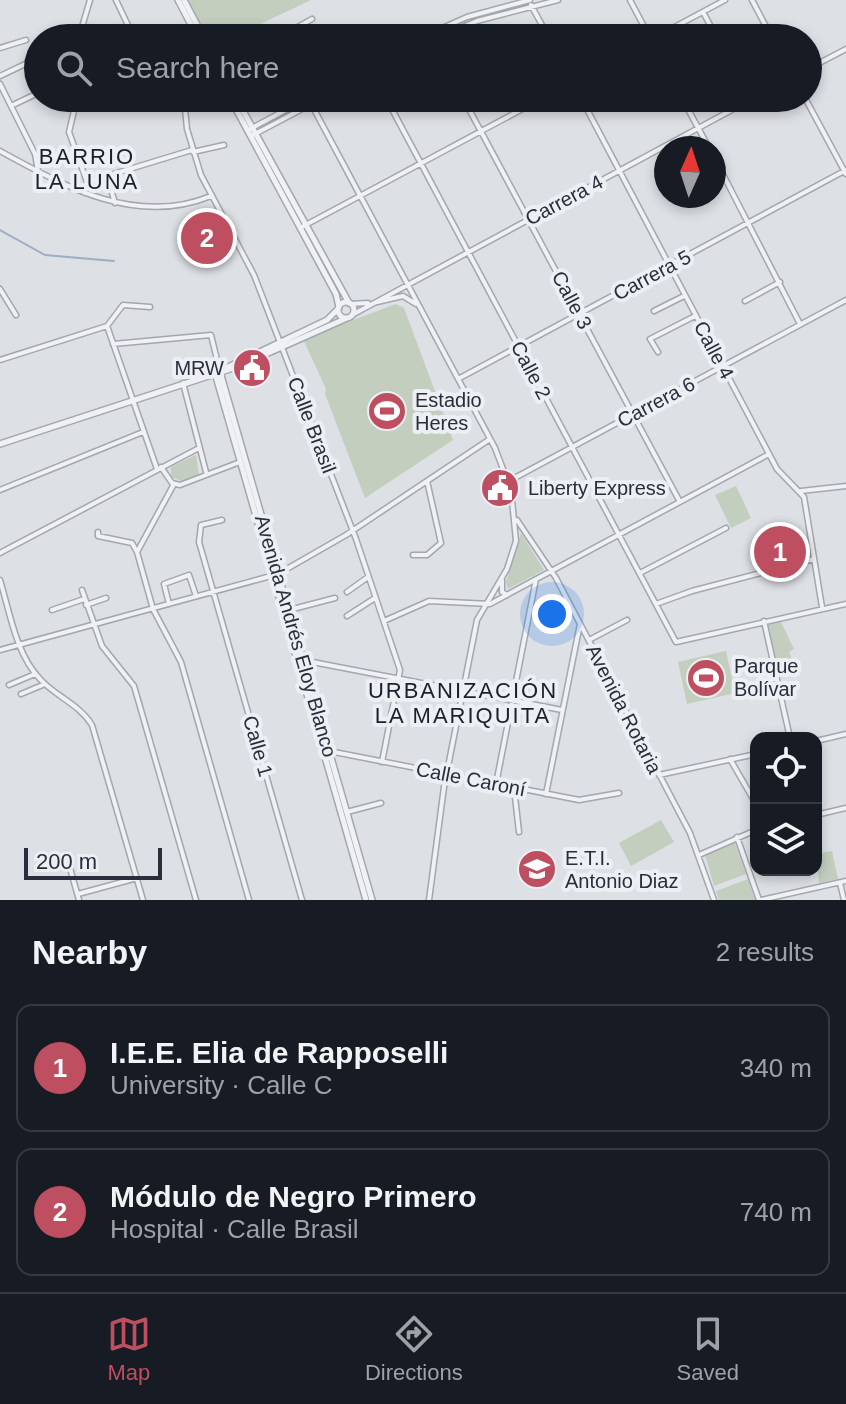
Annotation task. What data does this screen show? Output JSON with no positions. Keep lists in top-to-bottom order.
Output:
{
  "streets": {
    "street": [
      "Carrera 4",
      "Carrera 5",
      "Calle 3",
      "Calle 4",
      "Calle 2",
      "Carrera 6",
      "Calle Brasil",
      "Avenida Andrés Eloy Blanco",
      "Avenida Rotaria",
      "Calle 1",
      "Calle Caroní"
    ]
  },
  "crossings": [
    ["Carrera 4", "Calle 3"],
    ["Carrera 4", "Calle 4"],
    ["Carrera 4", "Calle 2"],
    ["Carrera 4", "Avenida Rotaria"],
    ["Carrera 5", "Calle 3"],
    ["Carrera 5", "Calle 4"],
    ["Carrera 5", "Calle 2"],
    ["Carrera 5", "Avenida Rotaria"],
    ["Calle 3", "Carrera 6"],
    ["Calle 4", "Carrera 6"],
    ["Calle 2", "Carrera 6"],
    ["Carrera 6", "Avenida Rotaria"],
    ["Calle Brasil", "Calle Caroní"],
    ["Avenida Andrés Eloy Blanco", "Calle Caroní"]
  ],
  "districts": ["BARRIO LA LUNA", "URBANIZACIÓN LA MARIQUITA"],
  "places": {
    "public building": ["MRW", "Liberty Express"],
    "sports": ["Estadio Heres", "Parque Bolívar"],
    "school or university": ["E.T.I. Antonio Diaz"]
  },
  "scale_bar": "200 m",
  "north": "top",
  "page": {
    "search": "Search here",
    "pins": ["2", "1"],
    "scale": "200 m",
    "heading": ["Nearby", "2 results"],
    "list": [
      {
        "mark": "1",
        "name": "I.E.E. Elia de Rapposelli",
        "note": "University · Calle C",
        "value": "340 m"
      },
      {
        "mark": "2",
        "name": "Módulo de Negro Primero",
        "note": "Hospital · Calle Brasil",
        "value": "740 m"
      }
    ],
    "nav": ["Map", "Directions", "Saved"]
  }
}
